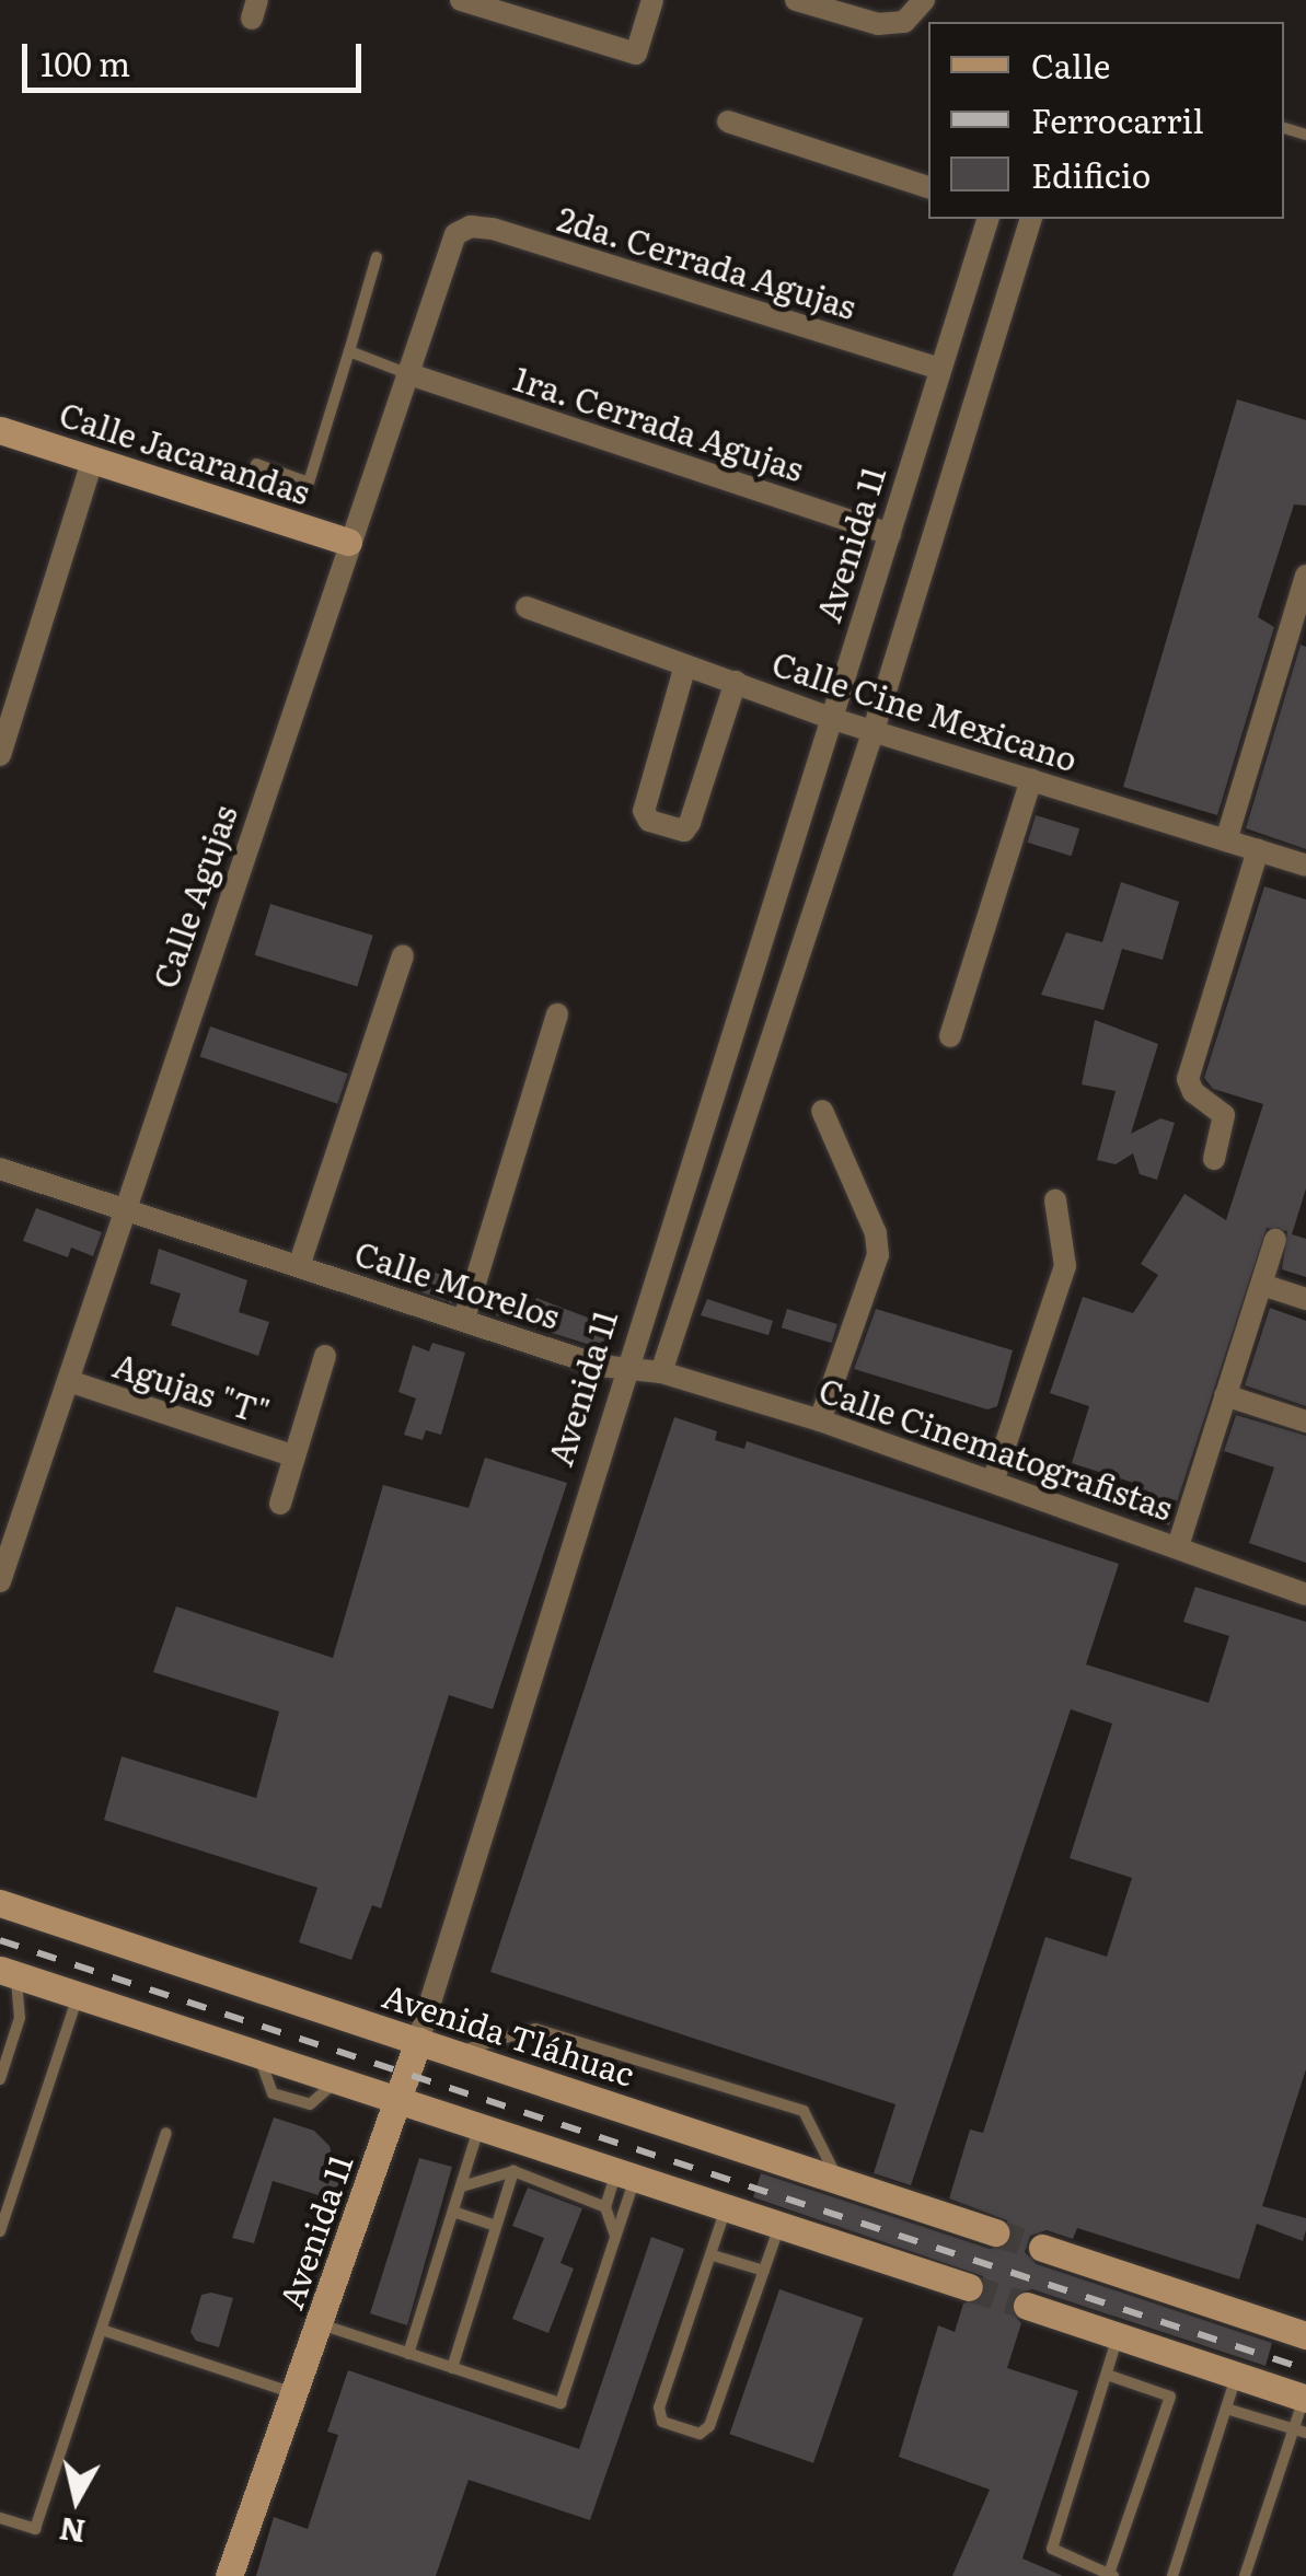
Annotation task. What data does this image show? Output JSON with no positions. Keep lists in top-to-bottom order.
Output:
{
  "streets": {
    "main road": ["Calle Jacarandas", "Avenida 11", "Avenida Tláhuac"],
    "street": [
      "2da. Cerrada Agujas",
      "1ra. Cerrada Agujas",
      "Calle Cine Mexicano",
      "Calle Agujas",
      "Calle Morelos",
      "Agujas \"T\"",
      "Calle Cinematografistas"
    ]
  },
  "crossings": [
    ["2da. Cerrada Agujas", "Avenida 11"],
    ["2da. Cerrada Agujas", "Calle Agujas"],
    ["1ra. Cerrada Agujas", "Avenida 11"],
    ["1ra. Cerrada Agujas", "Calle Agujas"],
    ["Calle Jacarandas", "Calle Agujas"],
    ["Avenida 11", "Calle Cine Mexicano"],
    ["Avenida 11", "Calle Morelos"],
    ["Avenida 11", "Avenida Tláhuac"],
    ["Calle Agujas", "Calle Morelos"],
    ["Calle Agujas", "Agujas \"T\""],
    ["Calle Morelos", "Calle Cinematografistas"]
  ],
  "legend": ["Calle", "Ferrocarril", "Edificio"],
  "scale_bar": "100 m",
  "north": "bottom"
}
